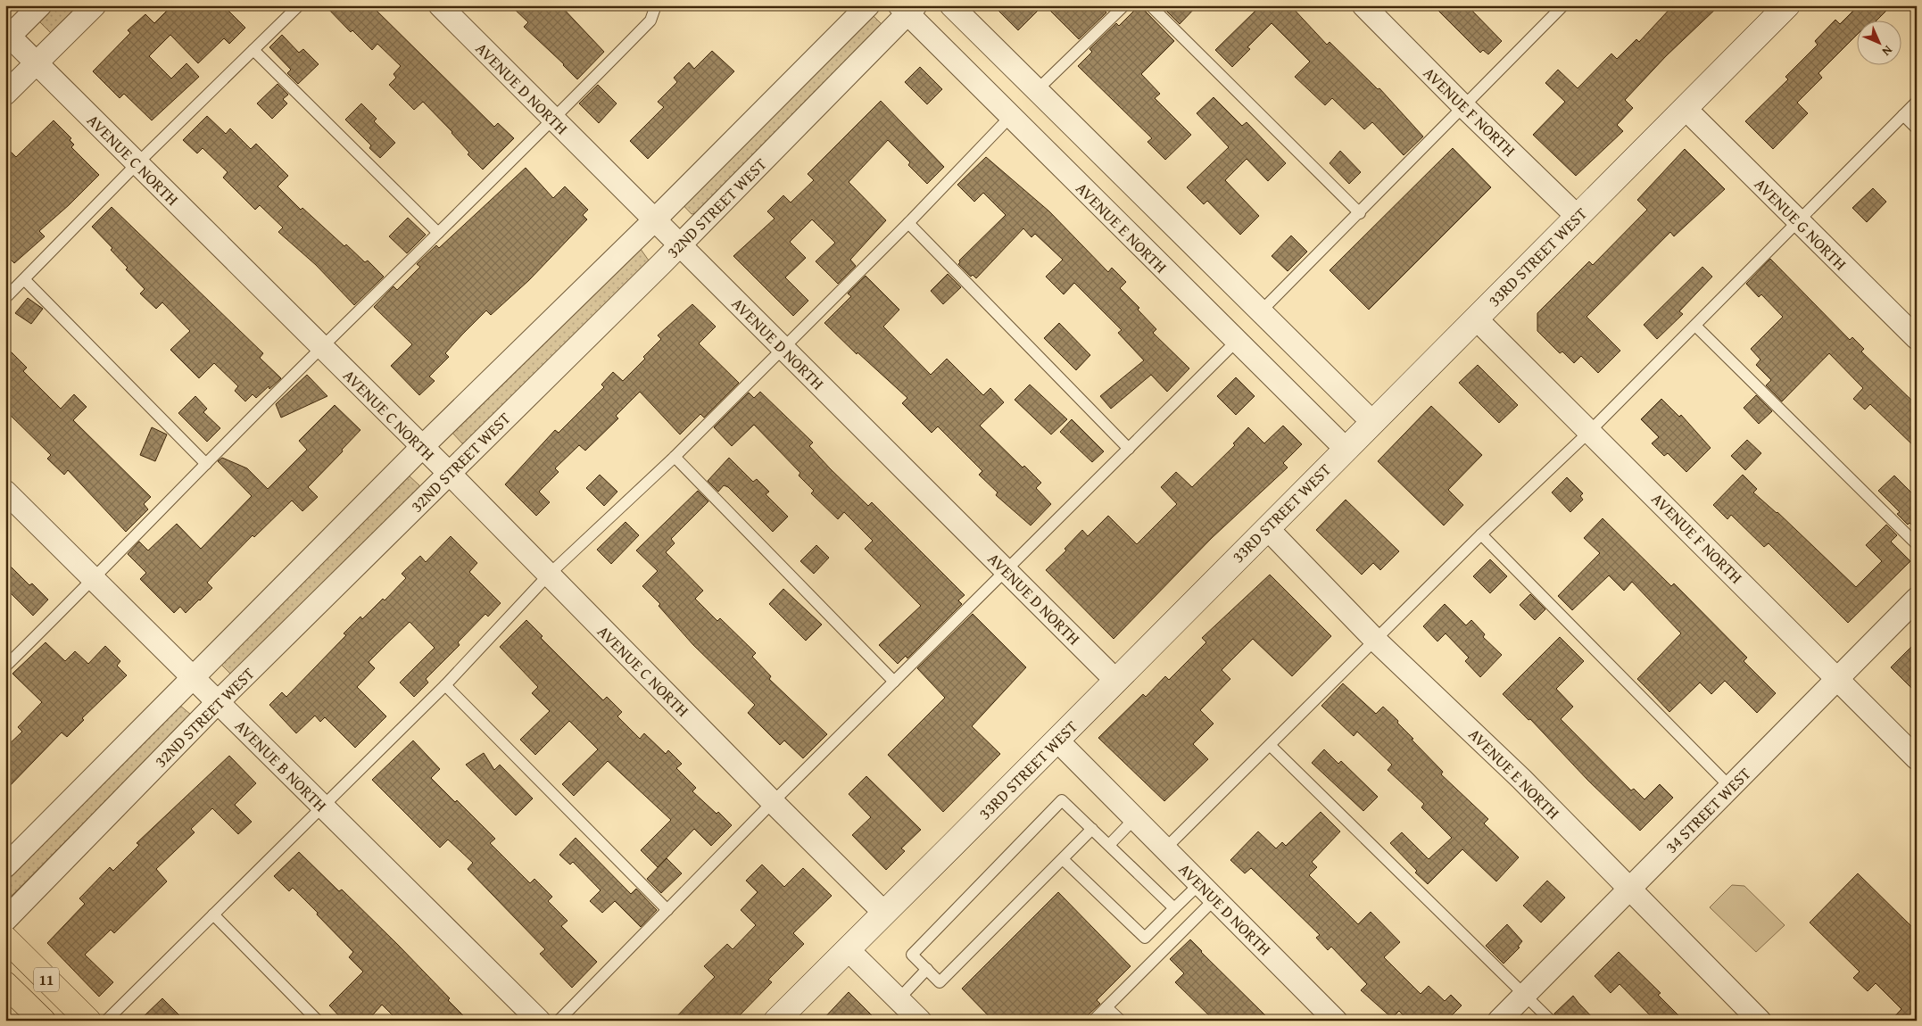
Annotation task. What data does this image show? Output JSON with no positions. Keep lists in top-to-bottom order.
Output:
{
  "streets": {
    "main road": ["33RD STREET WEST", "11"],
    "street": [
      "AVENUE D NORTH",
      "AVENUE F NORTH",
      "AVENUE C NORTH",
      "32ND STREET WEST",
      "AVENUE G NORTH",
      "AVENUE E NORTH",
      "AVENUE B NORTH",
      "34 STREET WEST"
    ]
  },
  "crossings": [
    ["AVENUE D NORTH", "32ND STREET WEST"],
    ["AVENUE D NORTH", "33RD STREET WEST"],
    ["AVENUE F NORTH", "33RD STREET WEST"],
    ["AVENUE F NORTH", "34 STREET WEST"],
    ["AVENUE C NORTH", "32ND STREET WEST"],
    ["AVENUE C NORTH", "33RD STREET WEST"],
    ["32ND STREET WEST", "AVENUE E NORTH"],
    ["32ND STREET WEST", "AVENUE B NORTH"],
    ["AVENUE G NORTH", "33RD STREET WEST"],
    ["AVENUE E NORTH", "33RD STREET WEST"],
    ["AVENUE E NORTH", "34 STREET WEST"]
  ],
  "north": "bottom right"
}
